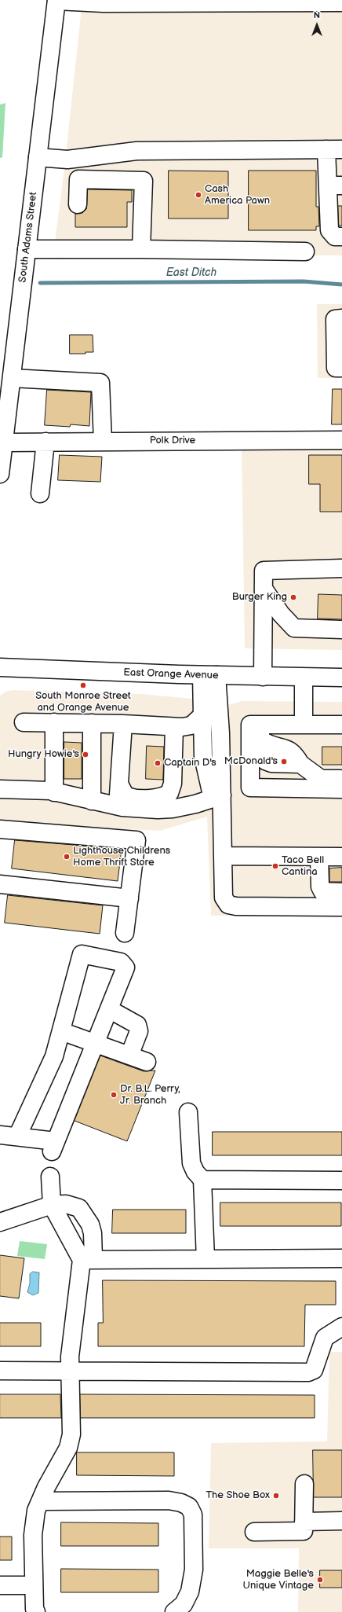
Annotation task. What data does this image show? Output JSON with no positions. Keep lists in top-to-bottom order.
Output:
{
  "streets": {
    "main road": ["South Adams Street", "Polk Drive", "East Orange Avenue"]
  },
  "crossings": [
    ["South Adams Street", "Polk Drive"]
  ],
  "water": ["East Ditch"],
  "places": [
    "Cash America Pawn",
    "Burger King",
    "South Monroe Street and Orange Avenue",
    "Hungry Howie's",
    "McDonald's",
    "Captain D's",
    "Lighthouse Childrens Home Thrift Store",
    "Taco Bell Cantina",
    "Dr. B.L. Perry, Jr. Branch",
    "The Shoe Box",
    "Maggie Belle's Unique Vintage"
  ],
  "north": "top"
}
